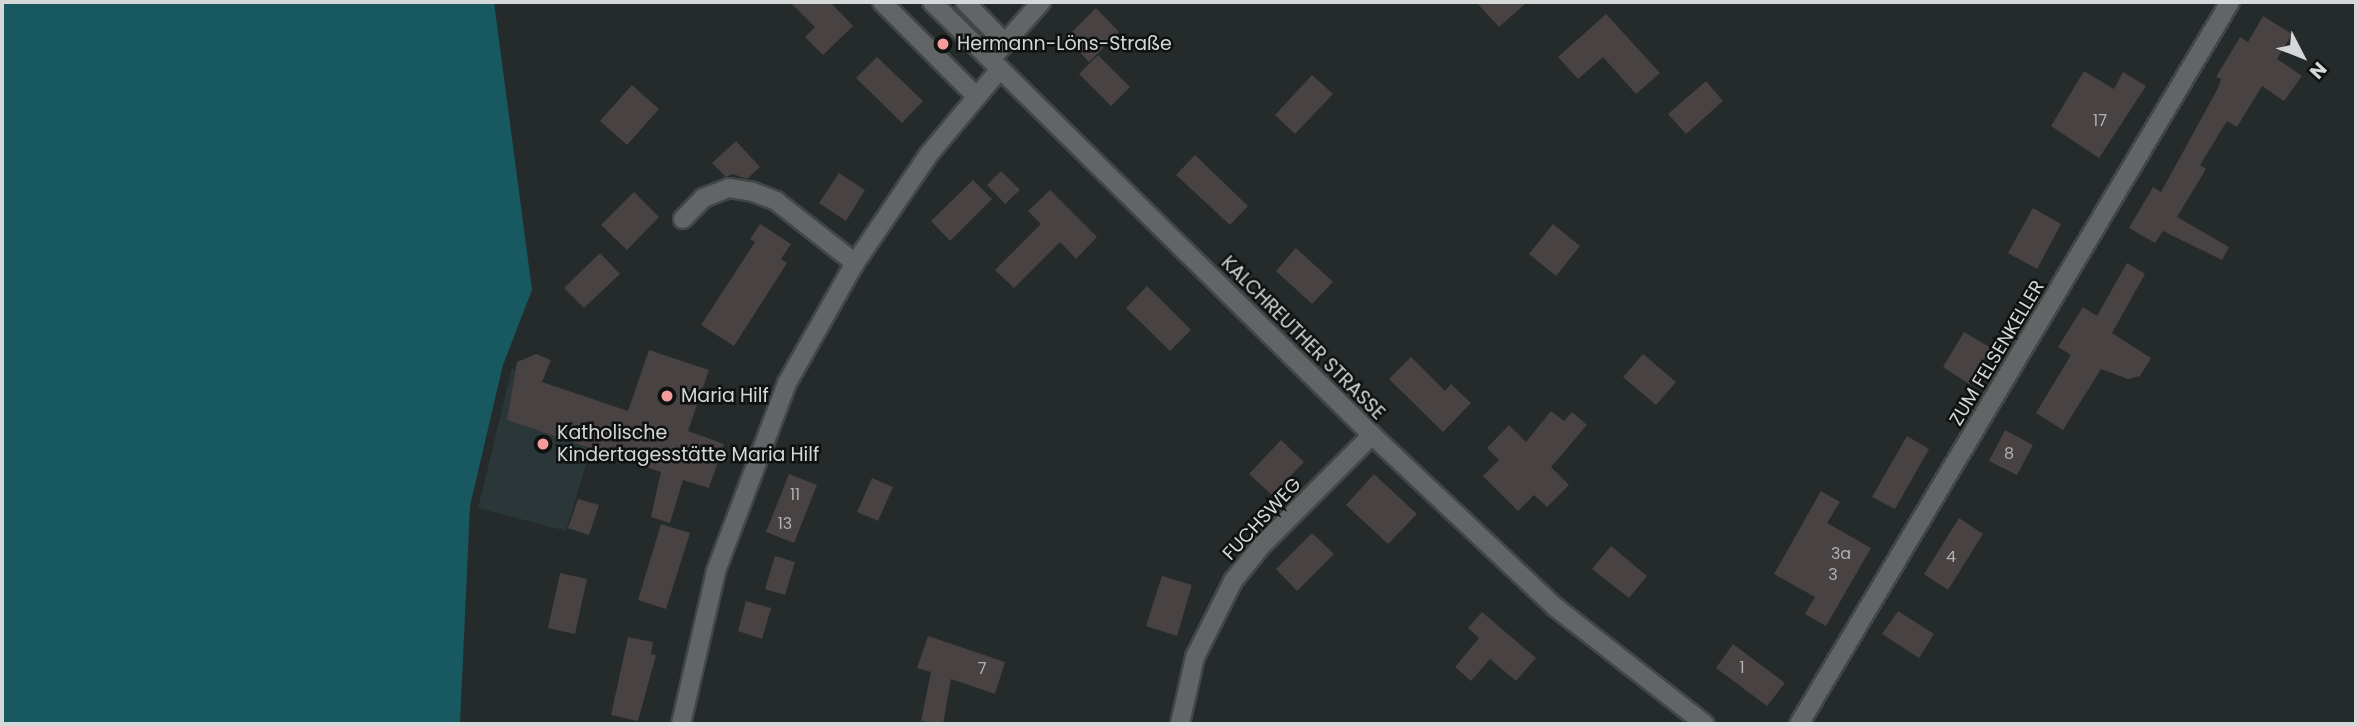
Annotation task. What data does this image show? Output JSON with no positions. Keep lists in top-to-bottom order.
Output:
{
  "streets": {
    "street": ["KALCHREUTHER STRASSE", "ZUM FELSENKELLER", "FUCHSWEG"]
  },
  "crossings": [
    ["KALCHREUTHER STRASSE", "FUCHSWEG"]
  ],
  "places": ["Hermann-Löns-Straße", "Maria Hilf", "Katholische Kindertagesstätte Maria Hilf"],
  "house_numbers": [
    "17",
    "8",
    "11",
    "13",
    "3a",
    "4",
    "3",
    "1",
    "7"
  ],
  "north": "bottom right"
}
